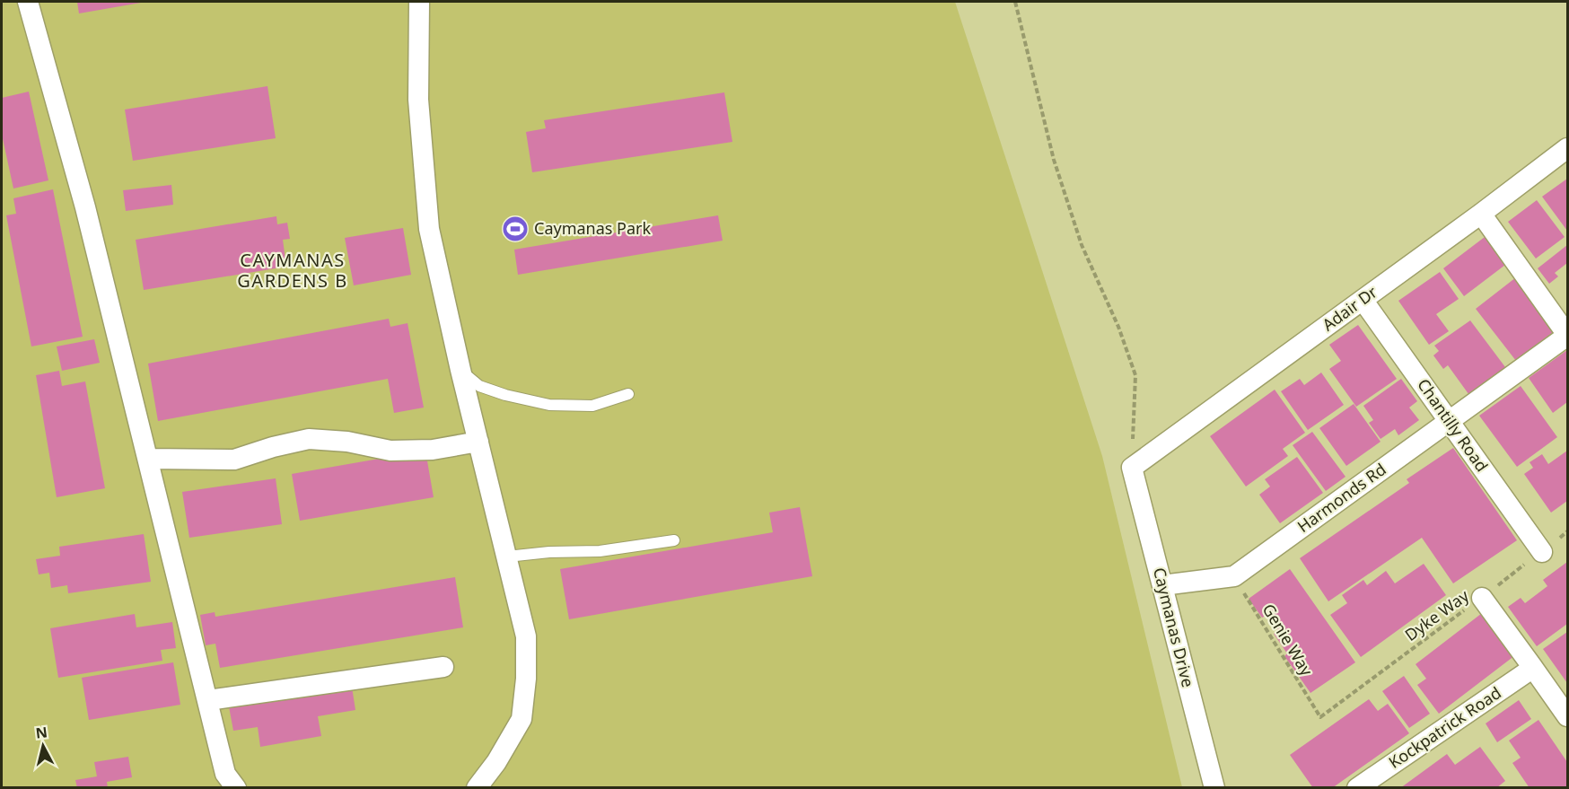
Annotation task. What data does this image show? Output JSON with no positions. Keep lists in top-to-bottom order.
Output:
{
  "streets": {
    "street": [
      "Adair Dr",
      "Chantilly Road",
      "Harmonds Rd",
      "Caymanas Drive",
      "Kockpatrick Road"
    ],
    "path": ["Dyke Way", "Genie Way"]
  },
  "crossings": [
    ["Adair Dr", "Chantilly Road"],
    ["Adair Dr", "Caymanas Drive"],
    ["Chantilly Road", "Harmonds Rd"],
    ["Chantilly Road", "Dyke Way"],
    ["Harmonds Rd", "Genie Way"],
    ["Dyke Way", "Genie Way"]
  ],
  "districts": ["CAYMANAS GARDENS B"],
  "places": {
    "sports": ["Caymanas Park"]
  },
  "north": "top"
}
